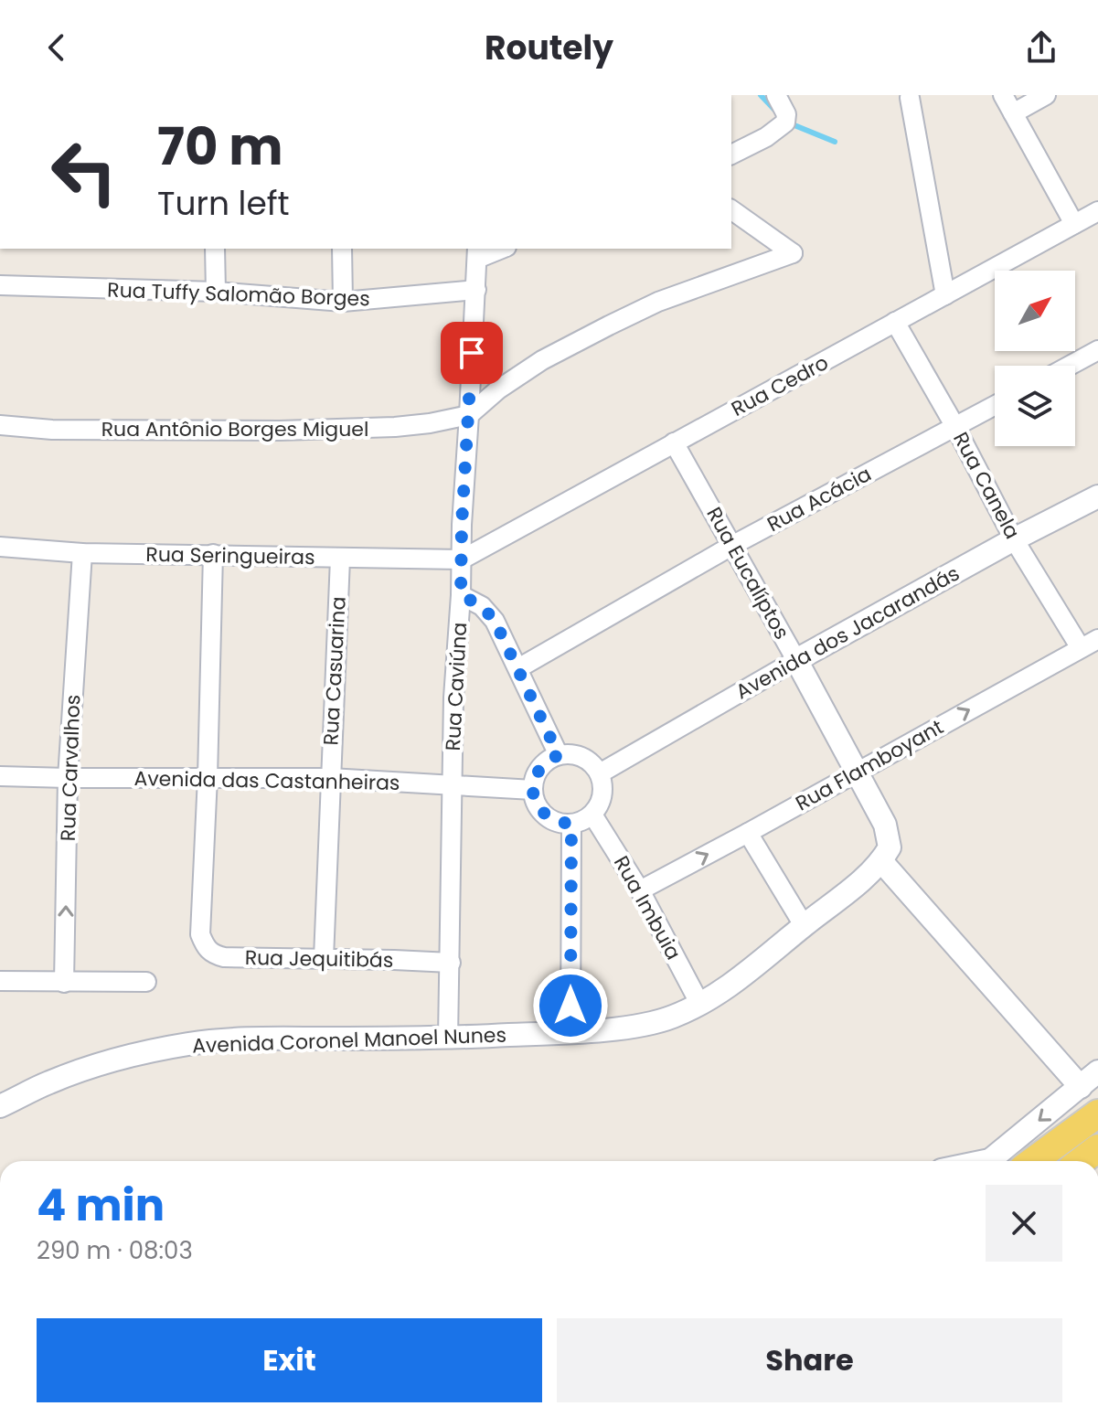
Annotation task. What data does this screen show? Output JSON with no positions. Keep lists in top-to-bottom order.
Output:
{
  "streets": {
    "street": [
      "Rua Tuffy Salomão Borges",
      "Rua Cedro",
      "Rua Antônio Borges Miguel",
      "Rua Canela",
      "Rua Acácia",
      "Rua Seringueiras",
      "Rua Eucalíptos",
      "Avenida dos Jacarandás",
      "Rua Casuarina",
      "Rua Caviúna",
      "Rua Flamboyant",
      "Rua Carvalhos",
      "Avenida das Castanheiras",
      "Rua Imbuia",
      "Rua Jequitibás",
      "Avenida Coronel Manoel Nunes"
    ]
  },
  "crossings": [
    ["Rua Tuffy Salomão Borges", "Rua Caviúna"],
    ["Rua Cedro", "Rua Canela"],
    ["Rua Cedro", "Rua Seringueiras"],
    ["Rua Cedro", "Rua Eucalíptos"],
    ["Rua Cedro", "Rua Caviúna"],
    ["Rua Antônio Borges Miguel", "Rua Caviúna"],
    ["Rua Canela", "Rua Acácia"],
    ["Rua Canela", "Avenida dos Jacarandás"],
    ["Rua Canela", "Rua Flamboyant"],
    ["Rua Acácia", "Rua Eucalíptos"],
    ["Rua Seringueiras", "Rua Casuarina"],
    ["Rua Seringueiras", "Rua Caviúna"],
    ["Rua Seringueiras", "Rua Carvalhos"],
    ["Rua Eucalíptos", "Avenida dos Jacarandás"],
    ["Rua Eucalíptos", "Rua Flamboyant"],
    ["Rua Eucalíptos", "Avenida Coronel Manoel Nunes"],
    ["Avenida dos Jacarandás", "Avenida das Castanheiras"],
    ["Avenida dos Jacarandás", "Rua Imbuia"],
    ["Rua Casuarina", "Avenida das Castanheiras"],
    ["Rua Casuarina", "Rua Jequitibás"],
    ["Rua Caviúna", "Avenida das Castanheiras"],
    ["Rua Caviúna", "Rua Jequitibás"],
    ["Rua Caviúna", "Avenida Coronel Manoel Nunes"],
    ["Rua Flamboyant", "Rua Imbuia"],
    ["Rua Carvalhos", "Avenida das Castanheiras"],
    ["Avenida das Castanheiras", "Rua Imbuia"],
    ["Avenida das Castanheiras", "Rua Jequitibás"],
    ["Rua Imbuia", "Avenida Coronel Manoel Nunes"]
  ],
  "one_way": ["Rua Flamboyant", "Rua Carvalhos"],
  "north": "top right",
  "page": {
    "header": "Routely",
    "turn": ["70 m", "Turn left"],
    "heading": ["4 min", "290 m · 08:03"],
    "buttons": ["Exit", "Share"]
  }
}
